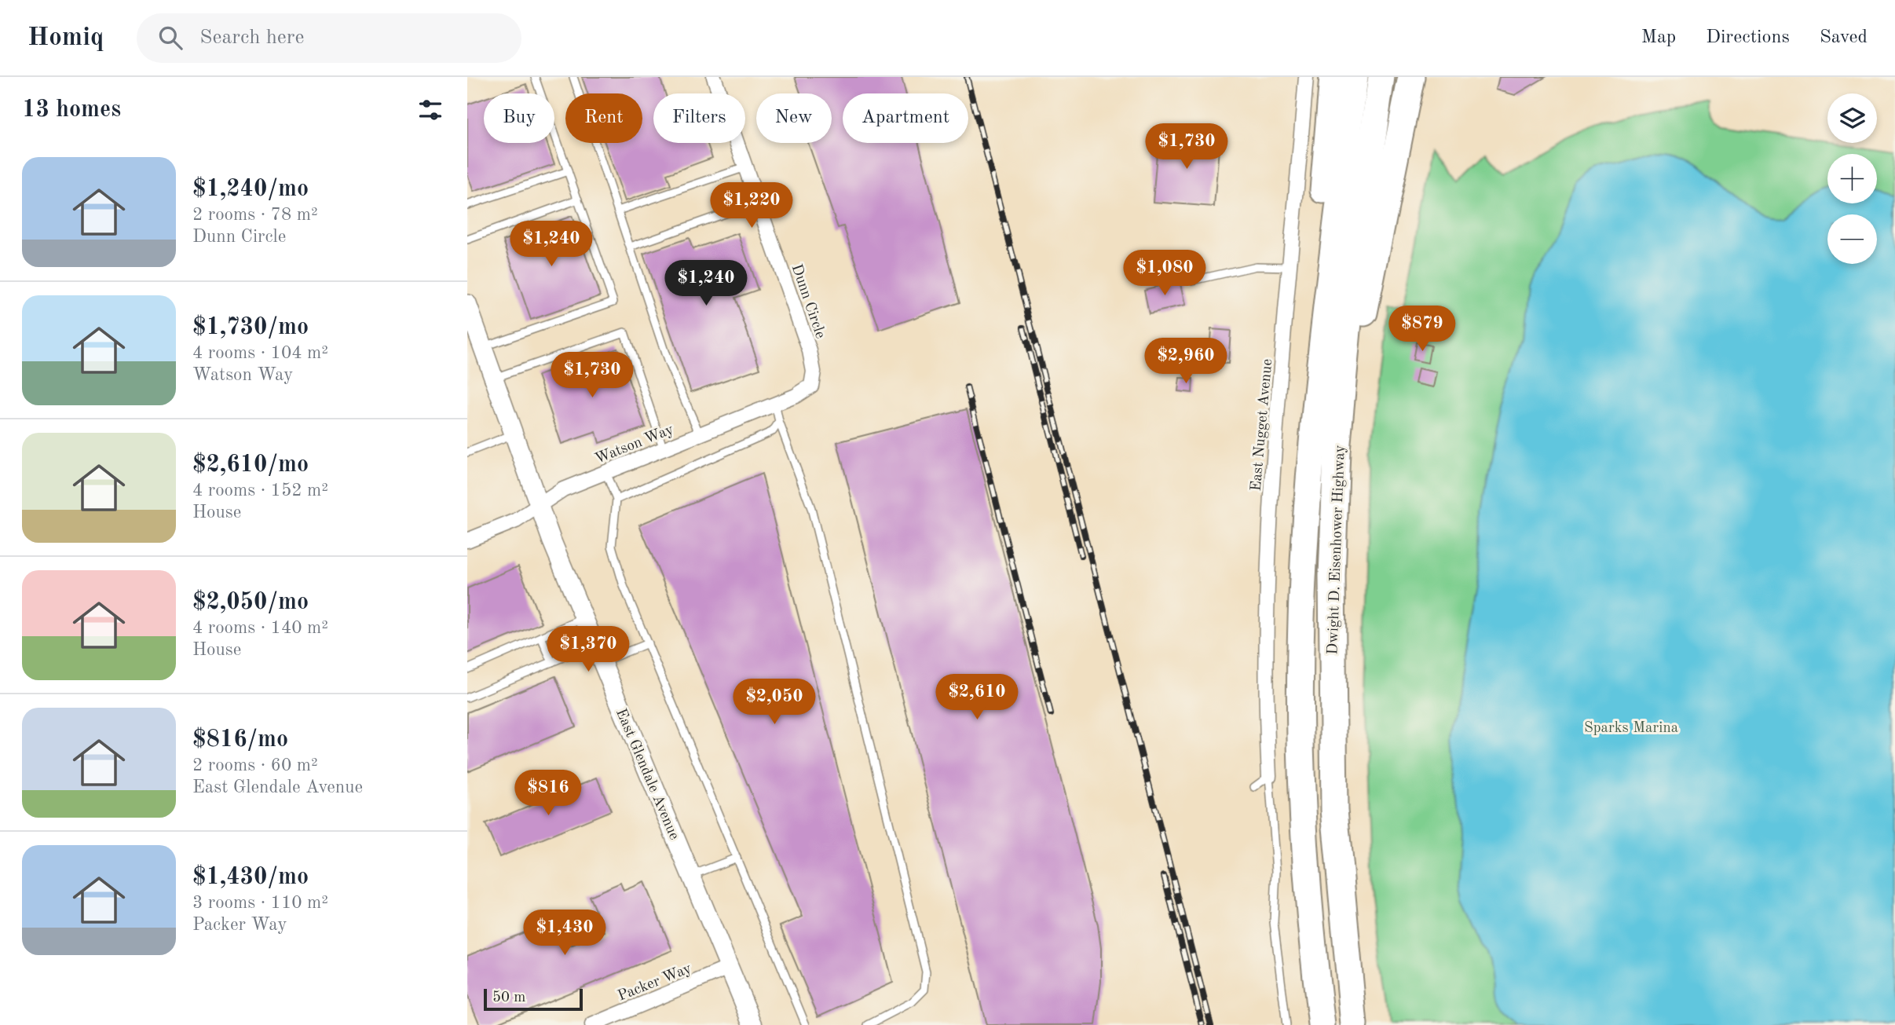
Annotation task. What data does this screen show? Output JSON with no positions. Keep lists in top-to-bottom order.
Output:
{
  "streets": {
    "highway": ["Dwight D. Eisenhower Highway"],
    "street": [
      "Dunn Circle",
      "East Nugget Avenue",
      "Watson Way",
      "East Glendale Avenue",
      "Packer Way"
    ]
  },
  "crossings": [
    ["Dunn Circle", "Watson Way"],
    ["Watson Way", "East Glendale Avenue"],
    ["East Glendale Avenue", "Packer Way"]
  ],
  "parks": ["Sparks Marina"],
  "scale_bar": "50 m",
  "page": {
    "header": "Homiq",
    "search": "Search here",
    "nav": ["Map", "Directions", "Saved"],
    "heading": "13 homes",
    "map_buttons": ["+", "−"],
    "chip": [
      "Buy",
      "Rent",
      "Filters",
      "New",
      "Apartment"
    ],
    "price": [
      "$1,730",
      "$1,220",
      "$1,240",
      "$1,080",
      "$1,240",
      "$879",
      "$2,960",
      "$1,730",
      "$1,370",
      "$2,610",
      "$2,050",
      "$816",
      "$1,430"
    ],
    "list": [
      {
        "name": "$1,240/mo",
        "note": "2 rooms · 78 m² · Dunn Circle"
      },
      {
        "name": "$1,730/mo",
        "note": "4 rooms · 104 m² · Watson Way"
      },
      {
        "name": "$2,610/mo",
        "note": "4 rooms · 152 m² · House"
      },
      {
        "name": "$2,050/mo",
        "note": "4 rooms · 140 m² · House"
      },
      {
        "name": "$816/mo",
        "note": "2 rooms · 60 m² · East Glendale Avenue"
      },
      {
        "name": "$1,430/mo",
        "note": "3 rooms · 110 m² · Packer Way"
      }
    ],
    "scale": "50 m"
  }
}
